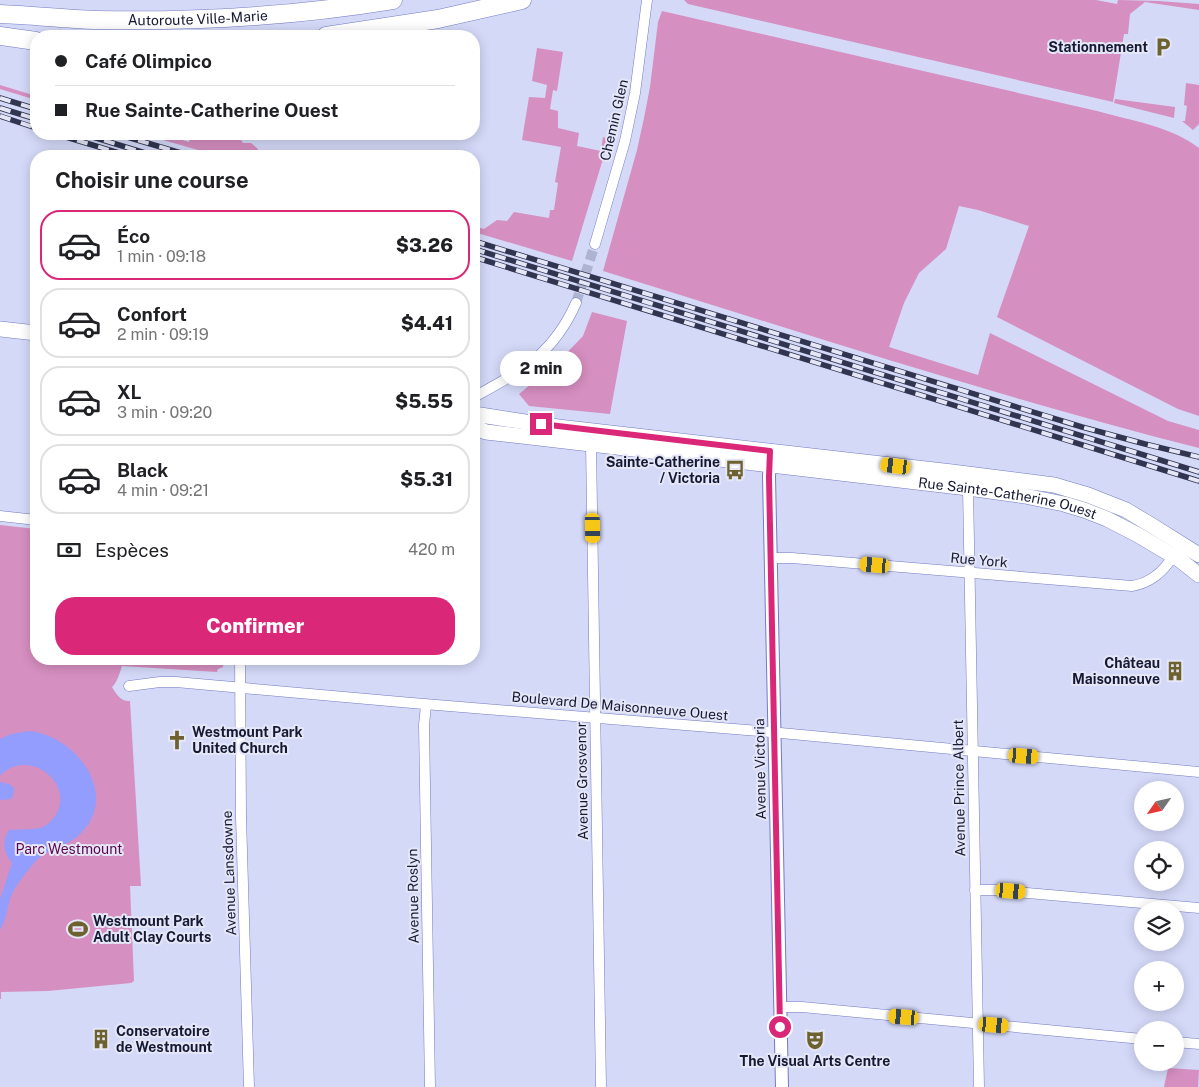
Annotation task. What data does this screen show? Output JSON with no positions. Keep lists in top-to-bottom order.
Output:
{
  "streets": {
    "highway": ["Autoroute Ville-Marie"],
    "main road": ["Rue Sainte-Catherine Ouest"],
    "street": [
      "Chemin Glen",
      "Rue York",
      "Boulevard De Maisonneuve Ouest",
      "Avenue Victoria",
      "Avenue Grosvenor",
      "Avenue Prince Albert",
      "Avenue Lansdowne",
      "Avenue Roslyn"
    ]
  },
  "crossings": [
    ["Rue Sainte-Catherine Ouest", "Rue York"],
    ["Rue Sainte-Catherine Ouest", "Avenue Victoria"],
    ["Rue Sainte-Catherine Ouest", "Avenue Grosvenor"],
    ["Rue Sainte-Catherine Ouest", "Avenue Prince Albert"],
    ["Rue York", "Avenue Victoria"],
    ["Rue York", "Avenue Prince Albert"],
    ["Boulevard De Maisonneuve Ouest", "Avenue Victoria"],
    ["Boulevard De Maisonneuve Ouest", "Avenue Grosvenor"],
    ["Boulevard De Maisonneuve Ouest", "Avenue Prince Albert"],
    ["Boulevard De Maisonneuve Ouest", "Avenue Lansdowne"],
    ["Boulevard De Maisonneuve Ouest", "Avenue Roslyn"]
  ],
  "parks": ["Parc Westmount"],
  "places": {
    "parking": ["Stationnement"],
    "bus stop": ["Sainte-Catherine / Victoria"],
    "building": ["Château Maisonneuve", "Conservatoire de Westmount"],
    "church": ["Westmount Park United Church"],
    "sports": ["Westmount Park Adult Clay Courts"],
    "theatre": ["The Visual Arts Centre"]
  },
  "north": "bottom left",
  "page": {
    "banner": ["Café Olimpico", "Rue Sainte-Catherine Ouest"],
    "heading": "Choisir une course",
    "list": [
      {
        "name": "Éco",
        "note": "1 min · 09:18",
        "value": "$3.26"
      },
      {
        "name": "Confort",
        "note": "2 min · 09:19",
        "value": "$4.41"
      },
      {
        "name": "XL",
        "note": "3 min · 09:20",
        "value": "$5.55"
      },
      {
        "name": "Black",
        "note": "4 min · 09:21",
        "value": "$5.31"
      }
    ],
    "bubble": "2 min",
    "pay": ["Espèces", "420 m"],
    "buttons": "Confirmer",
    "map_buttons": ["+", "−"]
  }
}
